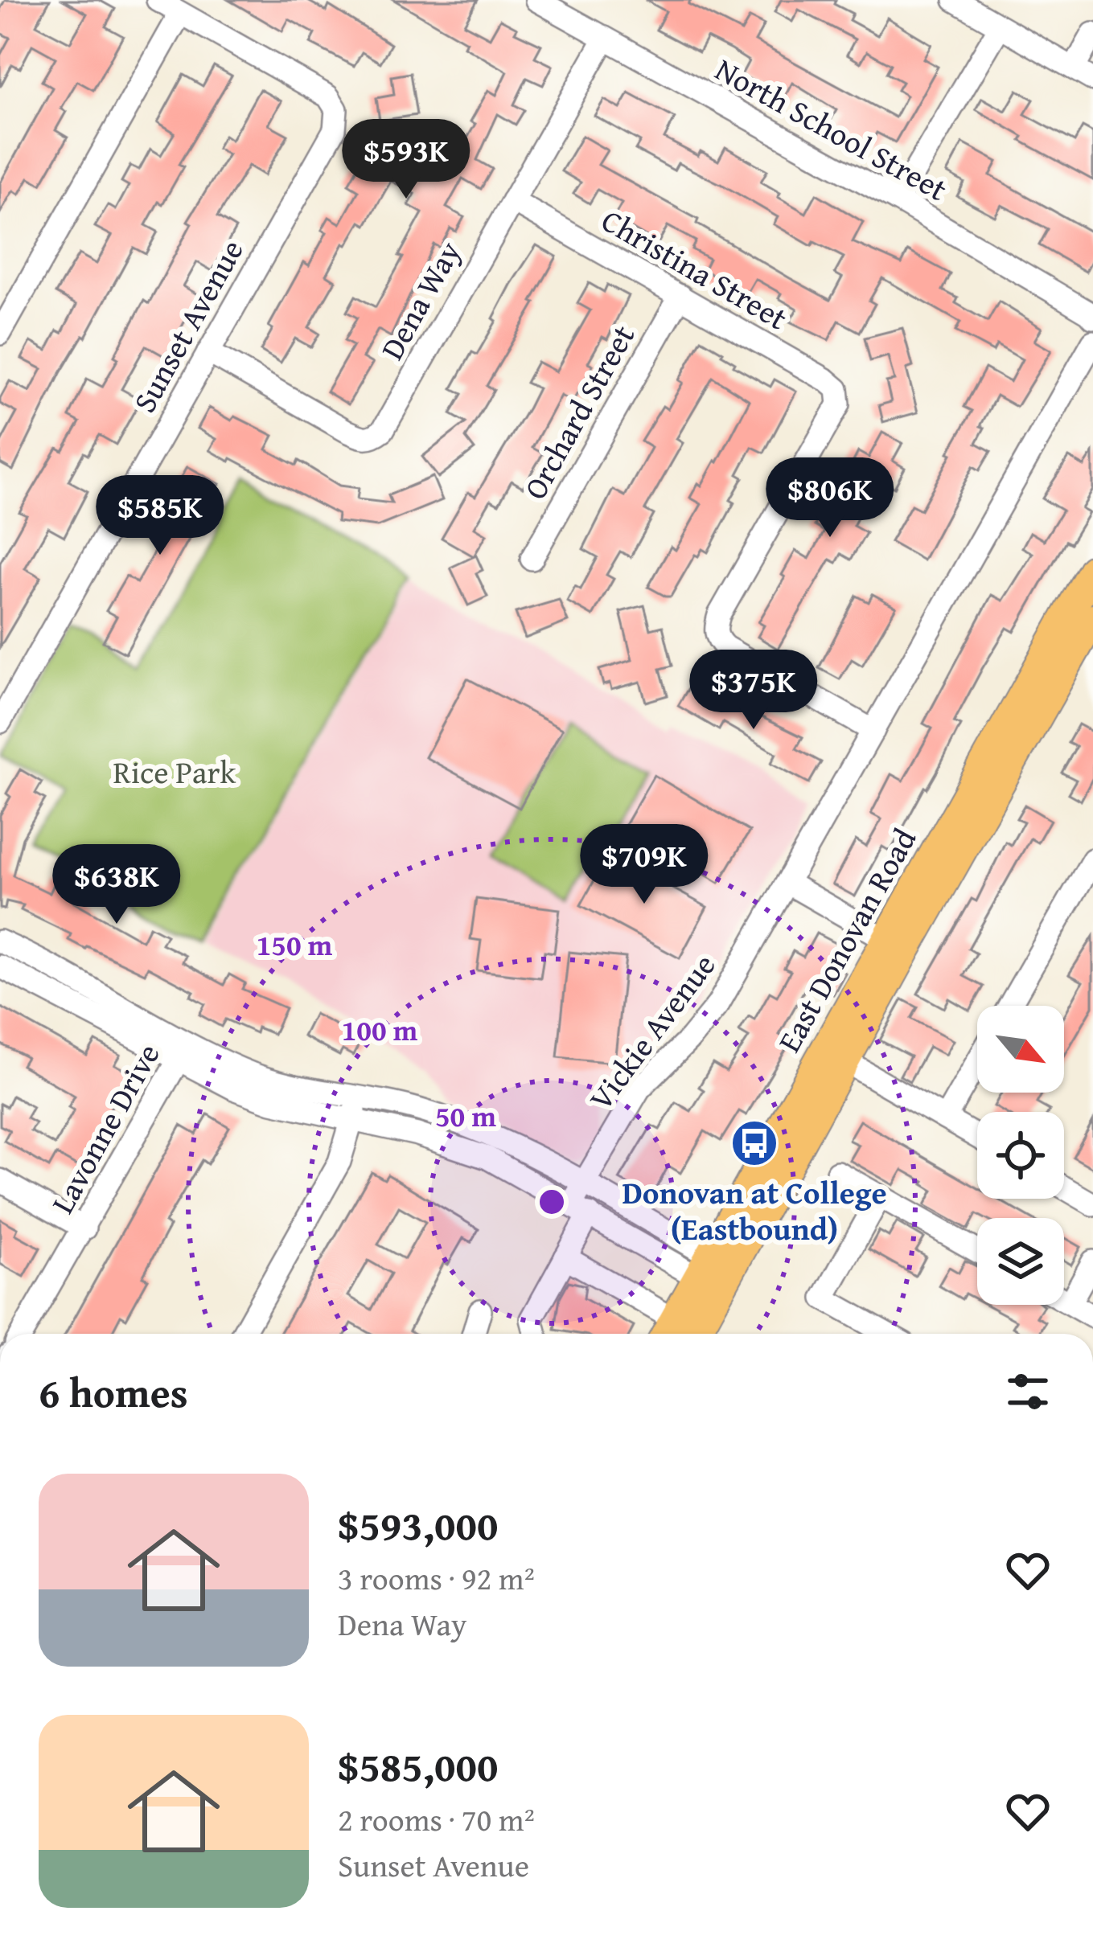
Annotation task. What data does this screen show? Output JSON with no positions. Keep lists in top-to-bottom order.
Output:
{
  "streets": {
    "main road": ["East Donovan Road"],
    "street": [
      "North School Street",
      "Christina Street",
      "Dena Way",
      "Sunset Avenue",
      "Orchard Street",
      "Vickie Avenue",
      "Lavonne Drive"
    ]
  },
  "crossings": [
    ["North School Street", "Dena Way"],
    ["Christina Street", "Dena Way"],
    ["Christina Street", "Orchard Street"],
    ["Christina Street", "Vickie Avenue"],
    ["Dena Way", "Sunset Avenue"]
  ],
  "parks": ["Rice Park"],
  "places": {
    "bus stop": ["Donovan at College (Eastbound)"]
  },
  "north": "bottom right",
  "page": {
    "price": [
      "$593K",
      "$806K",
      "$585K",
      "$375K",
      "$709K",
      "$638K"
    ],
    "heading": "6 homes",
    "list": [
      {
        "name": "$593,000",
        "note": "3 rooms · 92 m² · Dena Way"
      },
      {
        "name": "$585,000",
        "note": "2 rooms · 70 m² · Sunset Avenue"
      }
    ]
  },
  "rings": ["150 m", "100 m", "50 m"]
}
